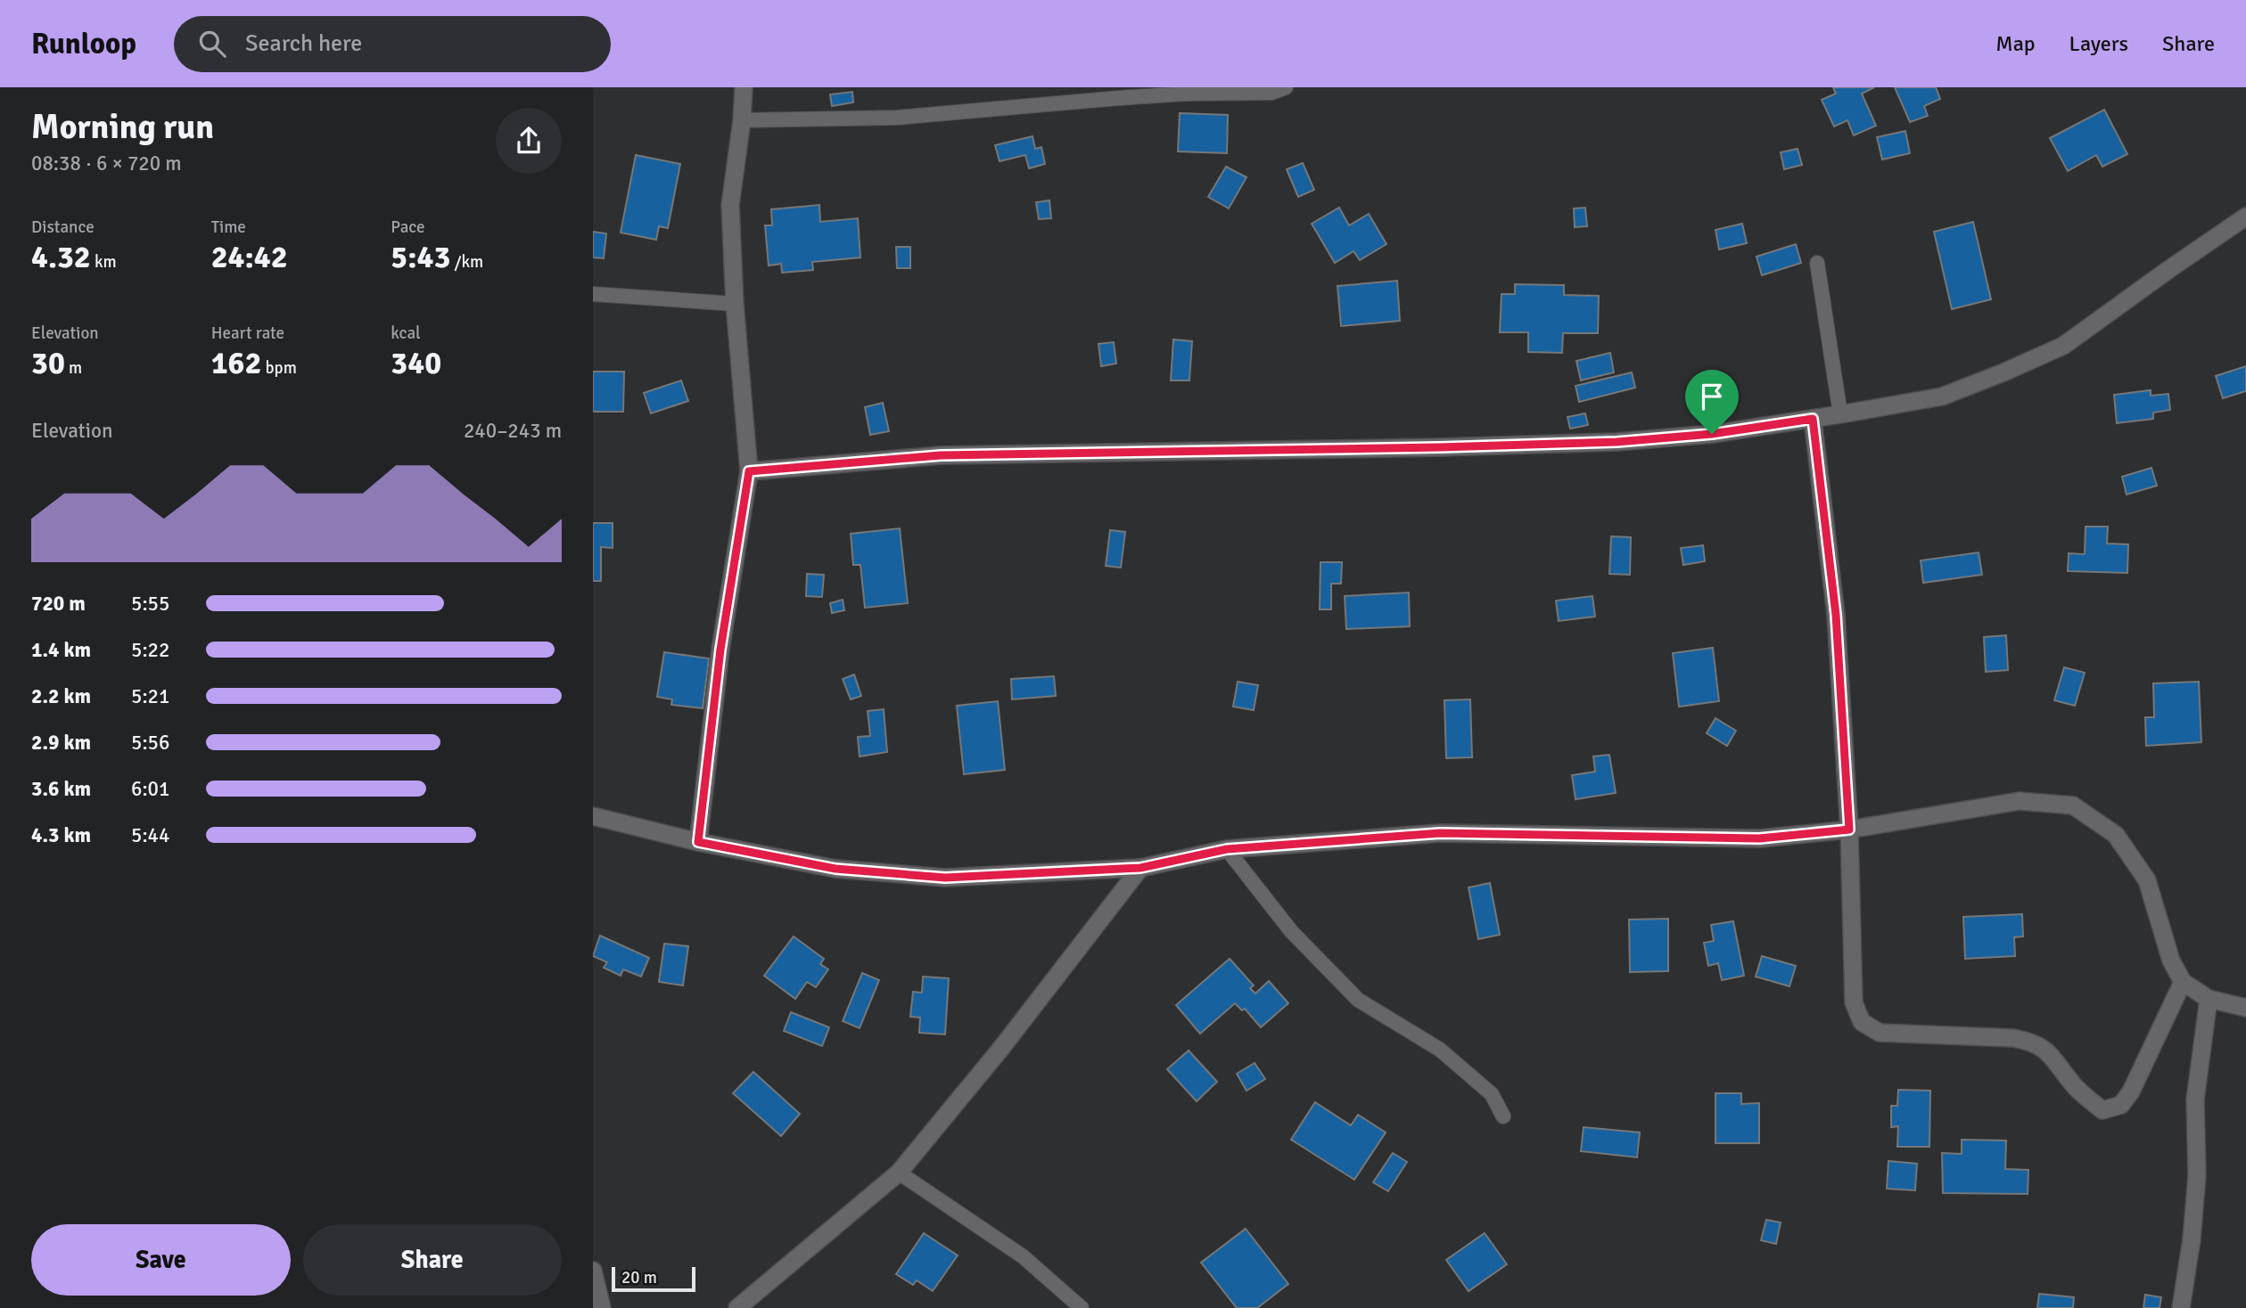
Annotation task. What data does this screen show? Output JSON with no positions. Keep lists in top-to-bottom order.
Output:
{
  "scale_bar": "20 m",
  "page": {
    "header": "Runloop",
    "search": "Search here",
    "nav": ["Map", "Layers", "Share"],
    "heading": ["Morning run", "08:38 · 6 × 720 m"],
    "stats": [
      ["Distance", "4.32 km"],
      ["Time", "24:42"],
      ["Pace", "5:43 /km"],
      ["Elevation", "30 m"],
      ["Heart rate", "162 bpm"],
      ["kcal", "340"]
    ],
    "chart": ["Elevation", "240–243 m"],
    "list": [
      {
        "name": "720 m",
        "note": "5:55"
      },
      {
        "name": "1.4 km",
        "note": "5:22"
      },
      {
        "name": "2.2 km",
        "note": "5:21"
      },
      {
        "name": "2.9 km",
        "note": "5:56"
      },
      {
        "name": "3.6 km",
        "note": "6:01"
      },
      {
        "name": "4.3 km",
        "note": "5:44"
      }
    ],
    "buttons": ["Save", "Share"],
    "scale": "20 m"
  }
}
